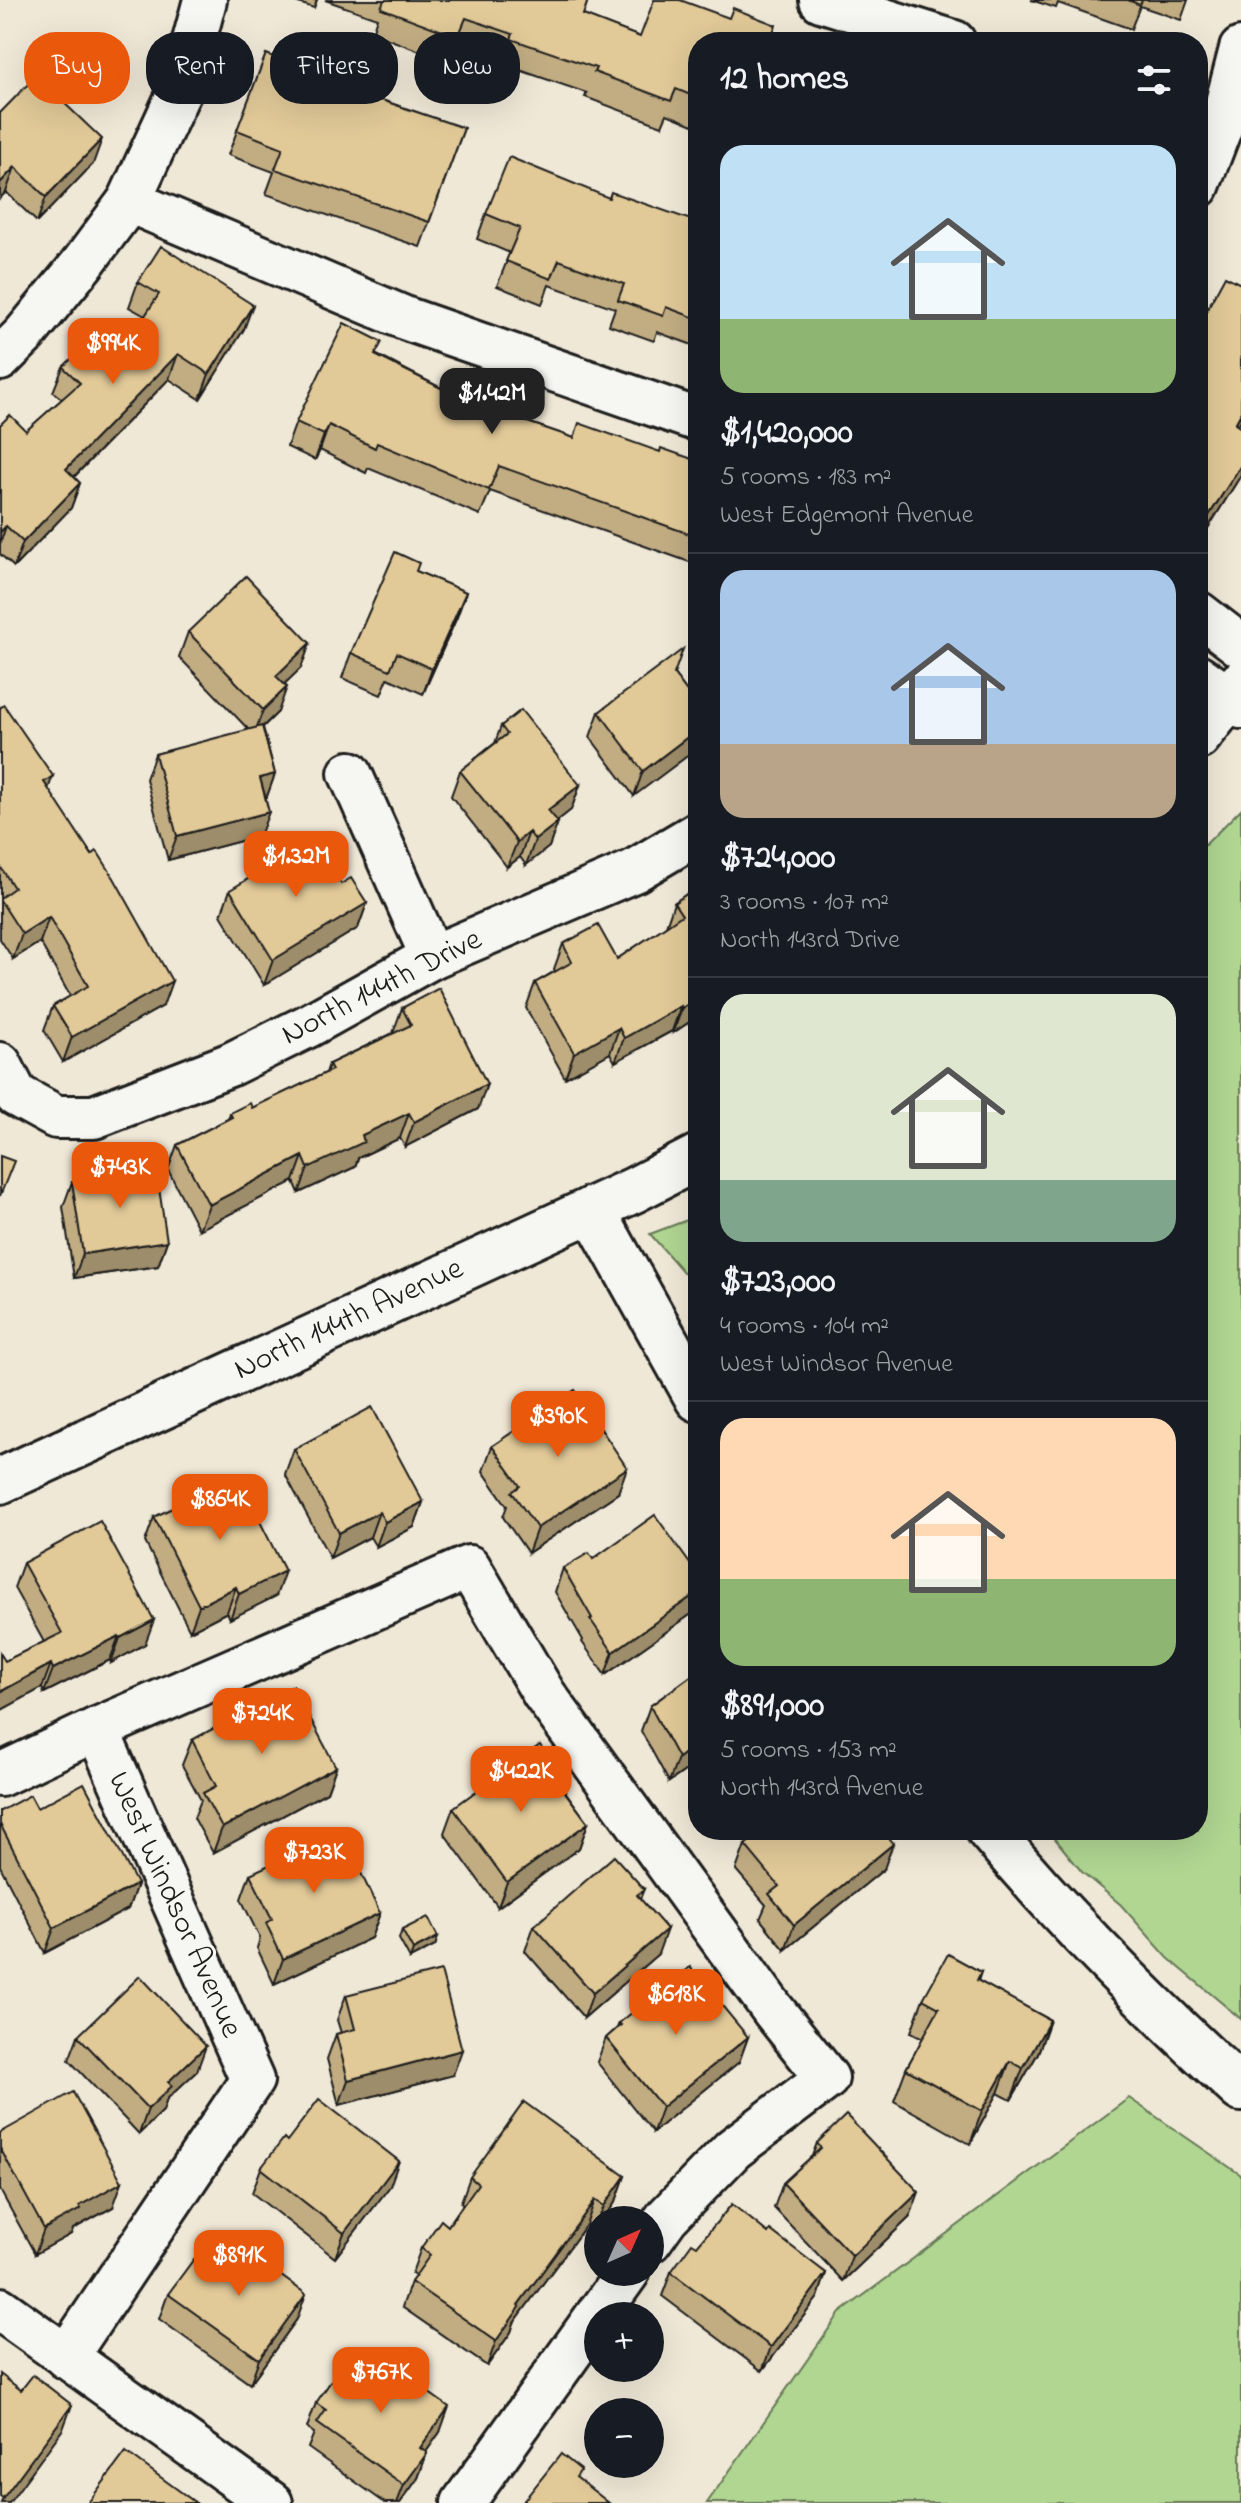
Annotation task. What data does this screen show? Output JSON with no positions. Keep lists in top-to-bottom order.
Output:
{
  "streets": {
    "main road": ["North 144th Avenue"],
    "street": ["North 144th Drive", "West Windsor Avenue"]
  },
  "north": "top right",
  "page": {
    "chip": [
      "Buy",
      "Rent",
      "Filters",
      "New"
    ],
    "heading": "12 homes",
    "list": [
      {
        "name": "$1,420,000",
        "note": "5 rooms · 183 m² · West Edgemont Avenue"
      },
      {
        "name": "$724,000",
        "note": "3 rooms · 107 m² · North 143rd Drive"
      },
      {
        "name": "$723,000",
        "note": "4 rooms · 104 m² · West Windsor Avenue"
      },
      {
        "name": "$891,000",
        "note": "5 rooms · 153 m² · North 143rd Avenue"
      }
    ],
    "price": [
      "$994K",
      "$1.42M",
      "$1.32M",
      "$743K",
      "$390K",
      "$864K",
      "$724K",
      "$422K",
      "$723K",
      "$618K",
      "$891K",
      "$767K"
    ],
    "map_buttons": ["+", "−"]
  }
}
